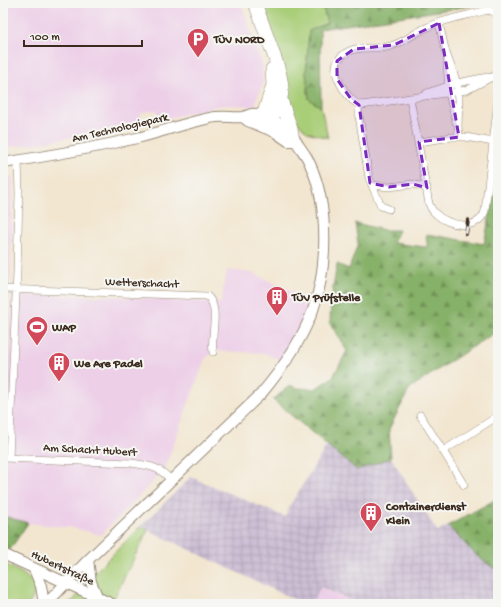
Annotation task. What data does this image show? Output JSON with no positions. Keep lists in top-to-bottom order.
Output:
{
  "streets": {
    "street": [
      "Am Technologiepark",
      "Wetterschacht",
      "Am Schacht Hubert",
      "Hubertstraße"
    ]
  },
  "crossings": [
    ["Am Technologiepark", "Am Schacht Hubert"]
  ],
  "places": {
    "parking": ["TÜV NORD"],
    "building": ["TÜV Prüfstelle", "We Are Padel", "Containerdienst Klein"],
    "sports": ["WAP"]
  },
  "scale_bar": "100 m"
}
